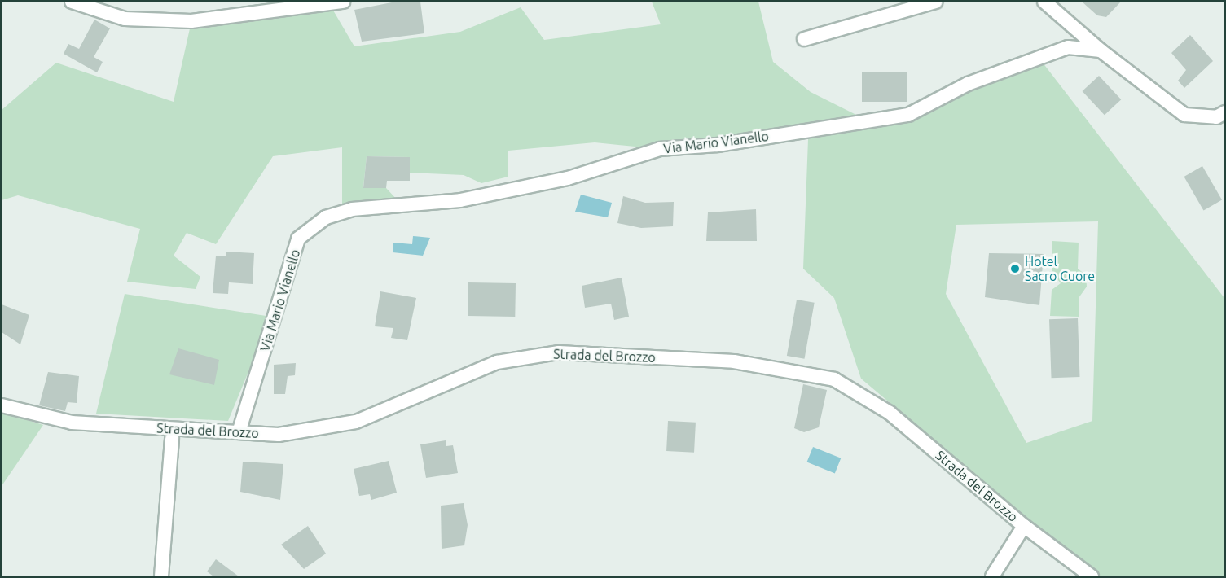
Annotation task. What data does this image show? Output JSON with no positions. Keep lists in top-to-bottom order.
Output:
{
  "streets": {
    "street": ["Via Mario Vianello", "Strada del Brozzo"]
  },
  "crossings": [
    ["Via Mario Vianello", "Strada del Brozzo"]
  ],
  "places": ["Hotel Sacro Cuore"]
}
